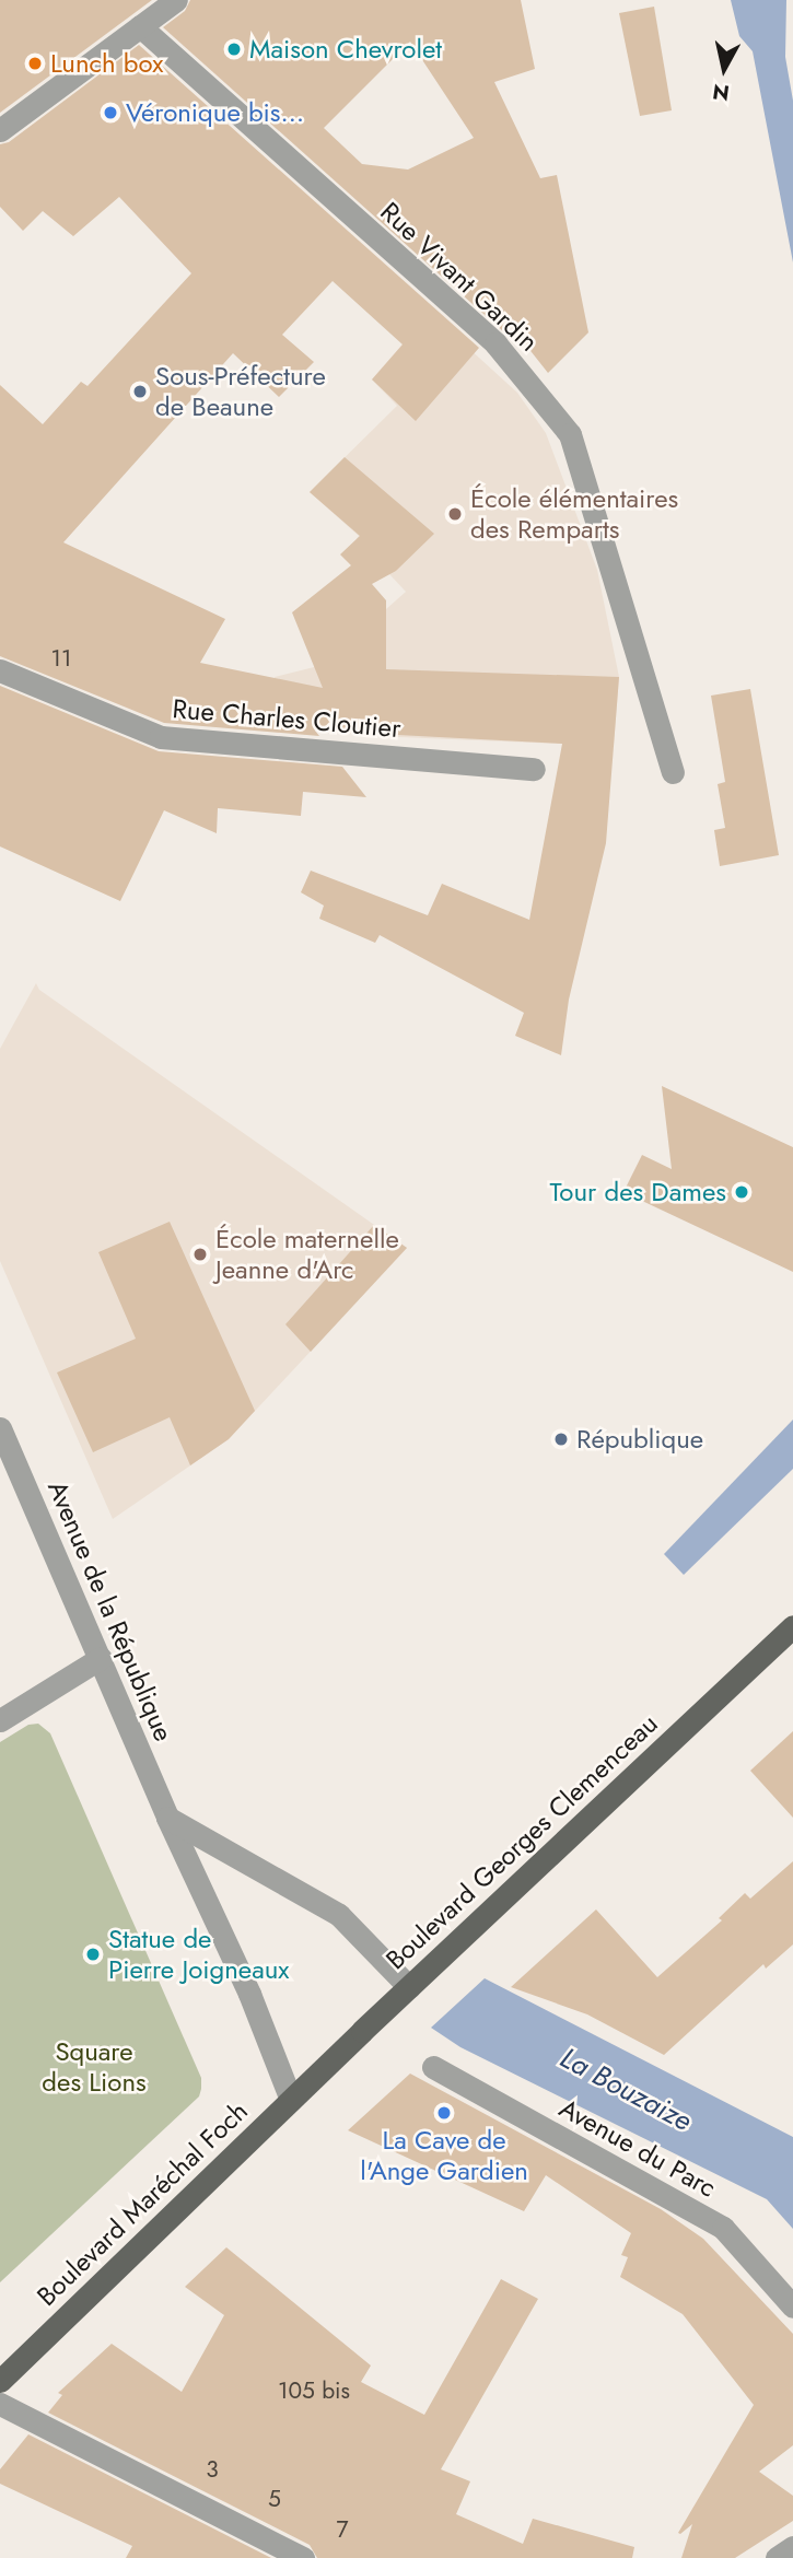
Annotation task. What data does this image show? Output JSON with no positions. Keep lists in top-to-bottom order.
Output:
{
  "streets": {
    "main road": ["Boulevard Georges Clemenceau", "Boulevard Maréchal Foch"],
    "street": [
      "Rue Vivant Gardin",
      "Rue Charles Cloutier",
      "Avenue de la République",
      "Avenue du Parc"
    ]
  },
  "crossings": [
    ["Avenue de la République", "Boulevard Georges Clemenceau"],
    ["Avenue de la République", "Boulevard Maréchal Foch"],
    ["Boulevard Georges Clemenceau", "Boulevard Maréchal Foch"]
  ],
  "water": ["La Bouzaize"],
  "parks": ["Square des Lions"],
  "places": [
    "Maison Chevrolet",
    "Lunch box",
    "Véronique bis…",
    "Sous-Préfecture de Beaune",
    "École élémentaires des Remparts",
    "Tour des Dames",
    "École maternelle Jeanne d'Arc",
    "République",
    "Statue de Pierre Joigneaux",
    "La Cave de l'Ange Gardien"
  ],
  "house_numbers": [
    "11",
    "105 bis",
    "3",
    "5",
    "7"
  ],
  "north": "bottom"
}
